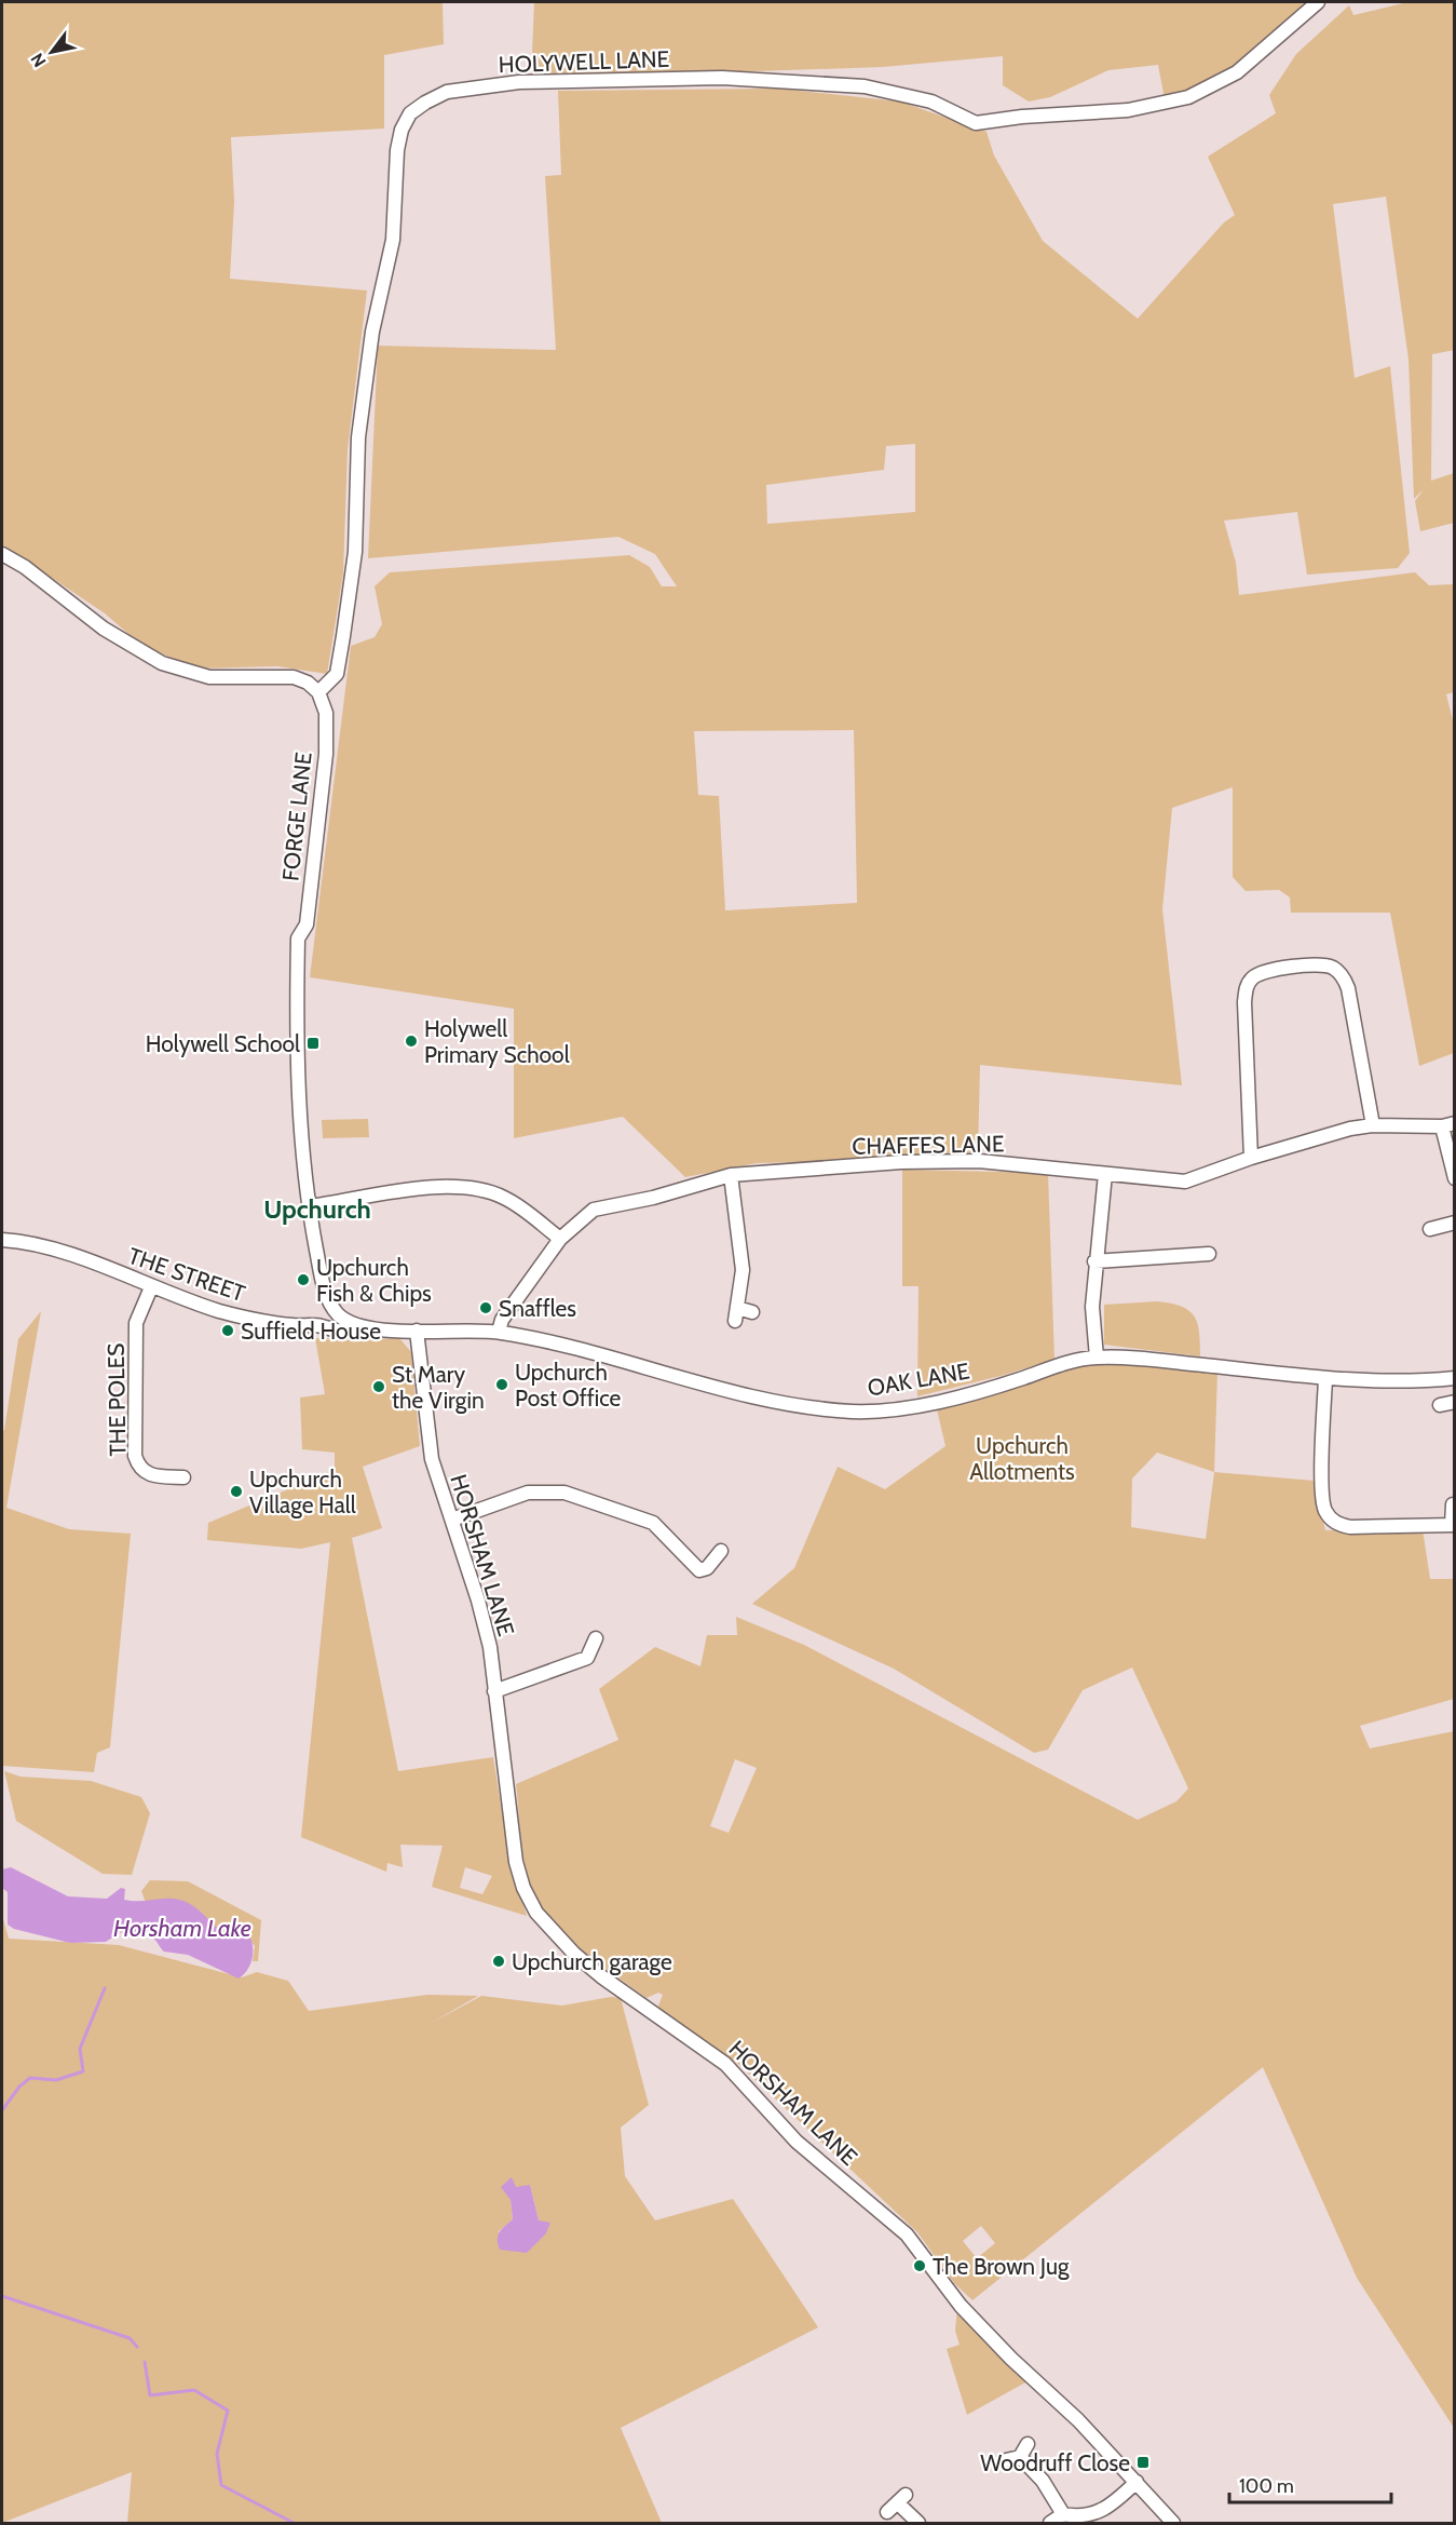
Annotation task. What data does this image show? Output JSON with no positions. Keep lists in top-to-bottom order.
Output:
{
  "streets": {
    "street": [
      "HOLYWELL LANE",
      "FORGE LANE",
      "CHAFFES LANE",
      "THE STREET",
      "OAK LANE",
      "THE POLES",
      "HORSHAM LANE"
    ]
  },
  "crossings": [
    ["HOLYWELL LANE", "FORGE LANE"],
    ["FORGE LANE", "OAK LANE"],
    ["CHAFFES LANE", "OAK LANE"],
    ["THE STREET", "OAK LANE"],
    ["THE STREET", "THE POLES"],
    ["OAK LANE", "HORSHAM LANE"]
  ],
  "districts": ["Upchurch"],
  "water": ["Horsham Lake"],
  "parks": ["Upchurch Allotments"],
  "places": {
    "other": [
      "Holywell Primary School",
      "Upchurch Fish & Chips",
      "Snaffles",
      "Suffield House",
      "Upchurch Post Office",
      "St Mary the Virgin",
      "Upchurch Village Hall",
      "Upchurch garage",
      "The Brown Jug"
    ],
    "transit": ["Holywell School", "Woodruff Close"]
  },
  "scale_bar": "100 m",
  "north": "bottom left"
}
